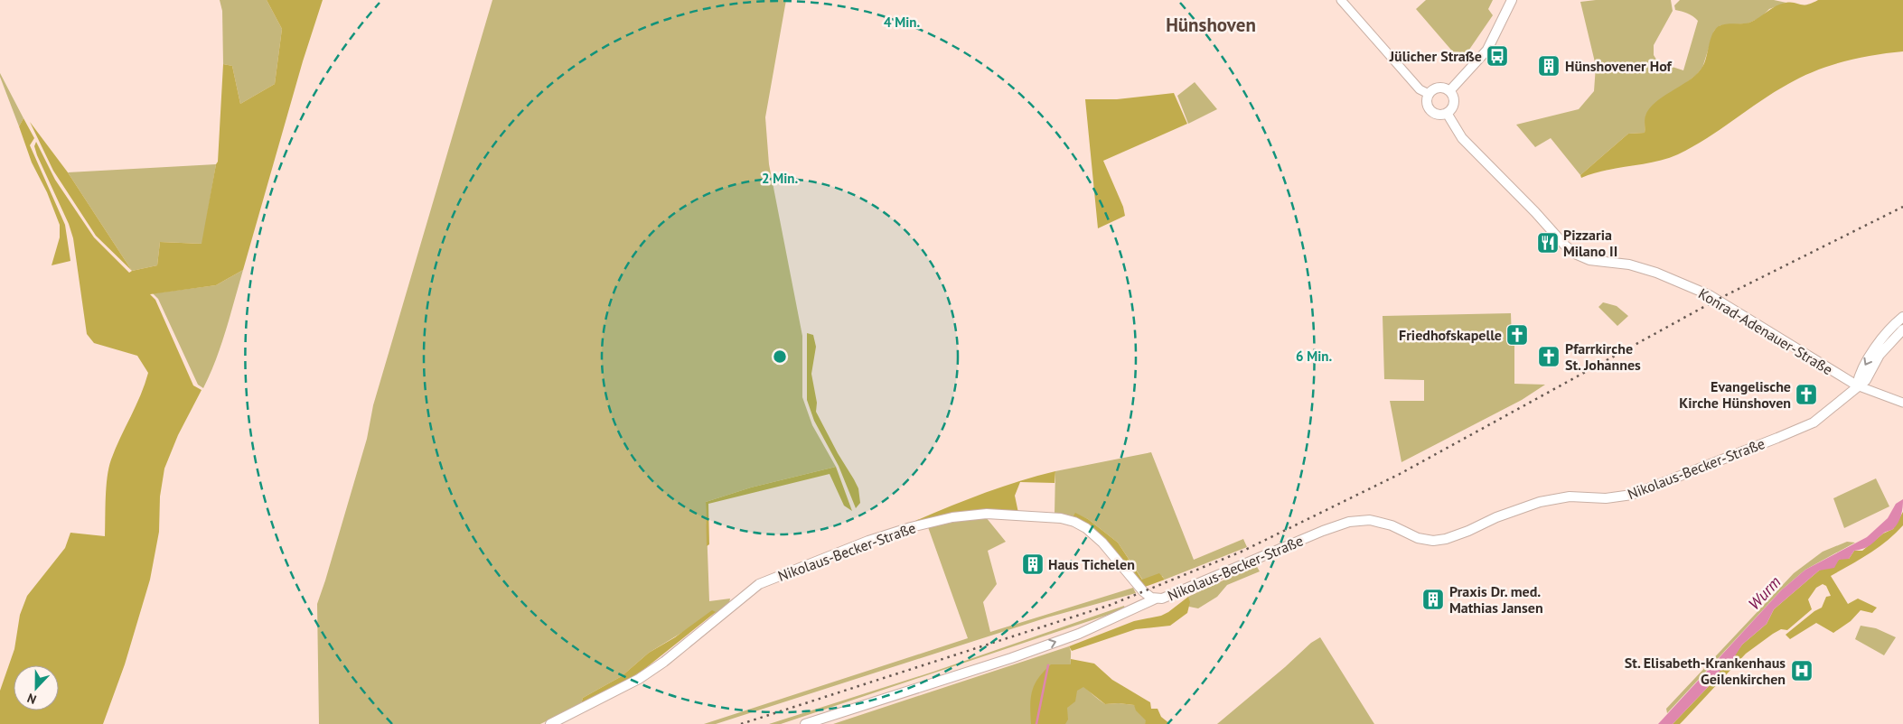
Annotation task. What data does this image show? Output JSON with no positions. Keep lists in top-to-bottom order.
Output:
{
  "streets": {
    "main road": ["Konrad-Adenauer-Straße", "Nikolaus-Becker-Straße"]
  },
  "crossings": [
    ["Konrad-Adenauer-Straße", "Nikolaus-Becker-Straße"]
  ],
  "districts": ["Hünshoven"],
  "water": ["Wurm"],
  "places": {
    "bus stop": ["Jülicher Straße"],
    "building": ["Hünshovener Hof", "Haus Tichelen", "Praxis Dr. med. Mathias Jansen"],
    "restaurant": ["Pizzaria Milano II"],
    "church": ["Friedhofskapelle", "Pfarrkirche St. Johannes", "Evangelische Kirche Hünshoven"],
    "hospital": ["St. Elisabeth-Krankenhaus Geilenkirchen"]
  },
  "north": "bottom",
  "rings": ["4 Min.", "2 Min.", "6 Min."]
}
